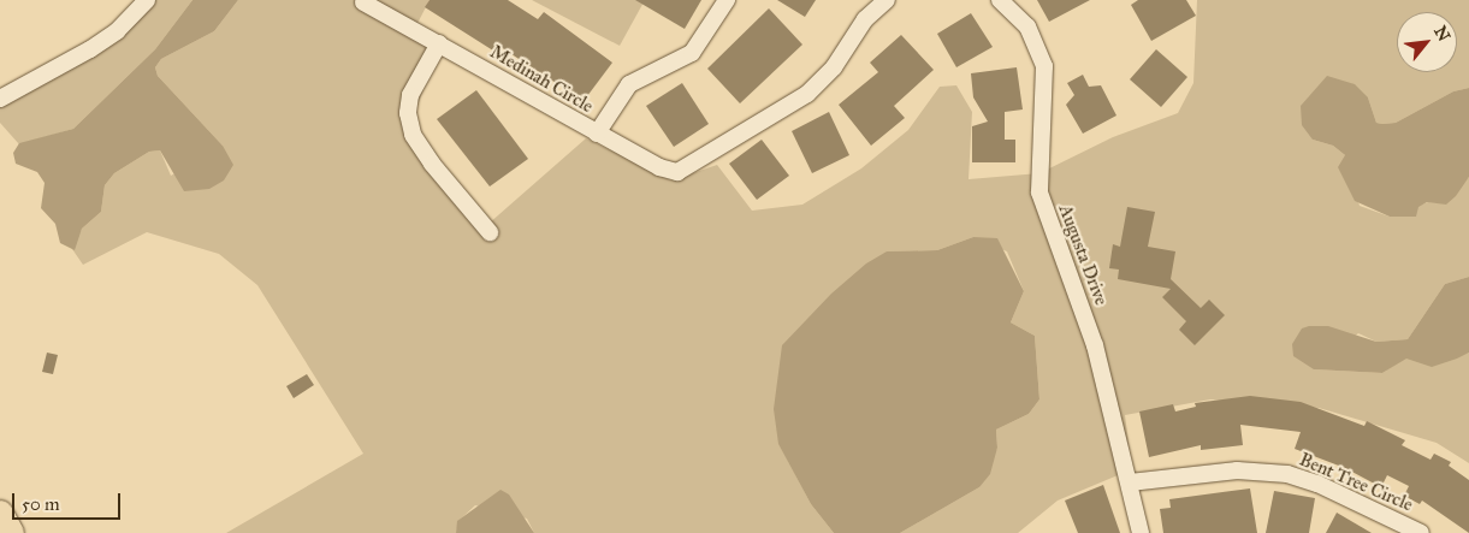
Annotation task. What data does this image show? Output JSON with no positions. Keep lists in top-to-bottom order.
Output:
{
  "streets": {
    "street": ["Medinah Circle", "Augusta Drive", "Bent Tree Circle"]
  },
  "crossings": [
    ["Augusta Drive", "Bent Tree Circle"]
  ],
  "scale_bar": "50 m",
  "north": "top right"
}
